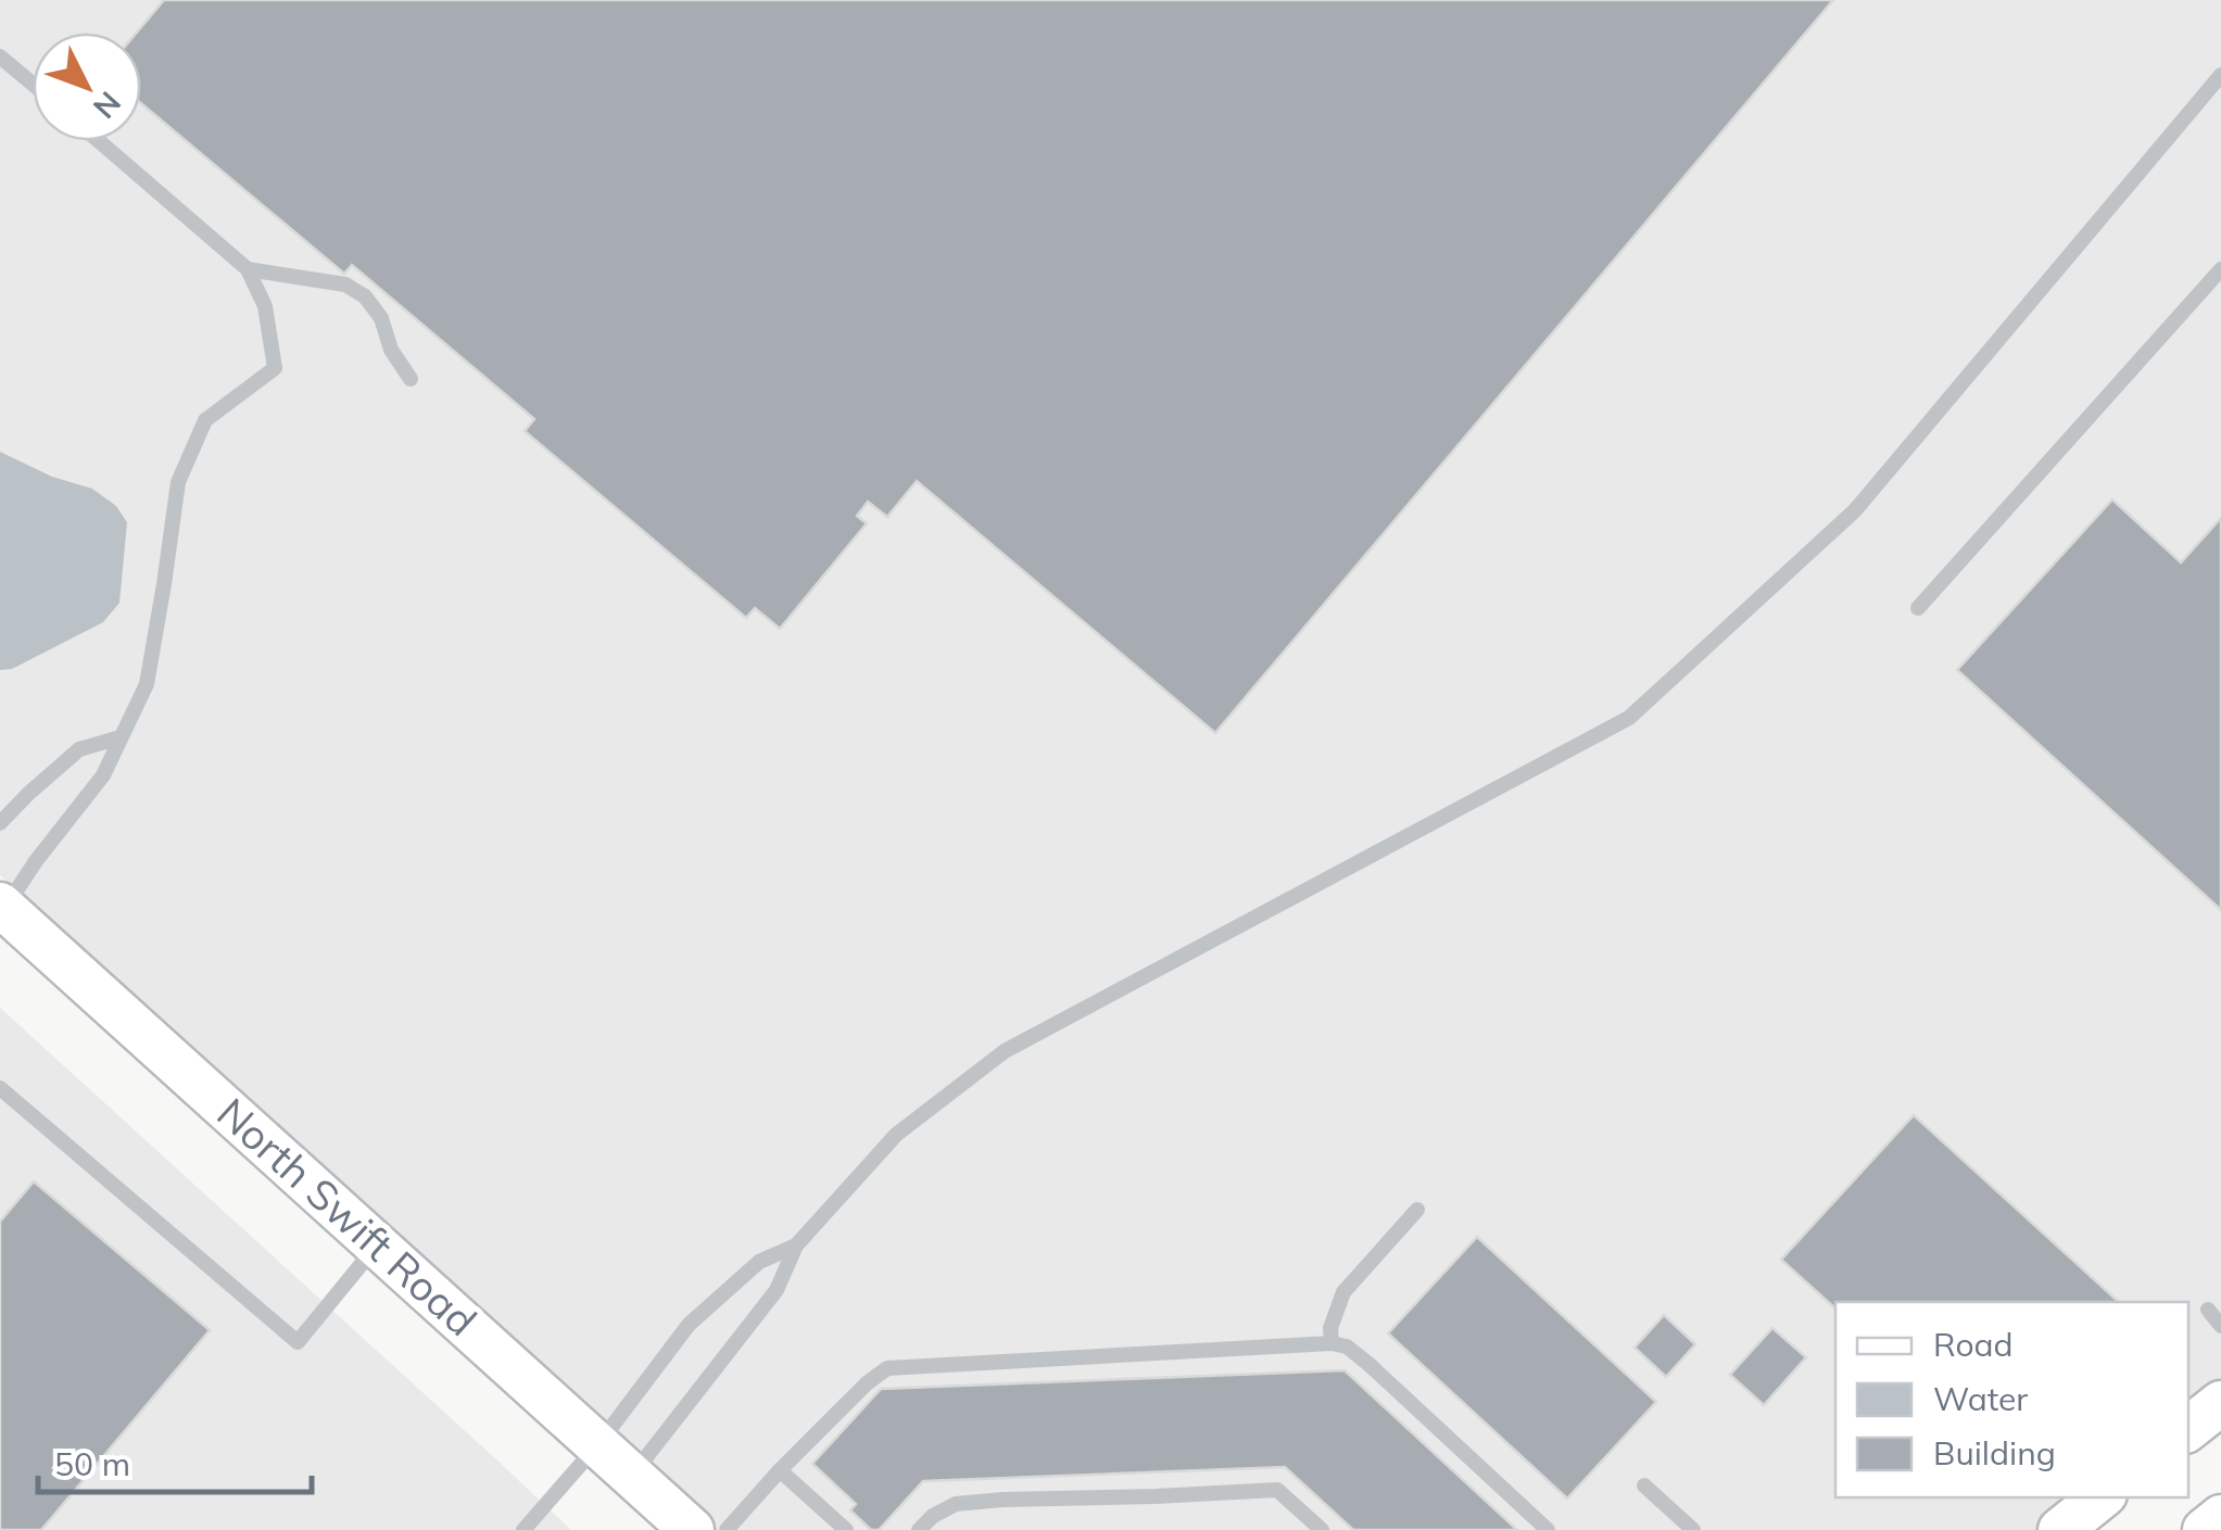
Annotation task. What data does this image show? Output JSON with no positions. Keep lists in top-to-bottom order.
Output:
{
  "streets": {
    "street": ["North Swift Road"]
  },
  "legend": ["Road", "Water", "Building"],
  "scale_bar": "50 m",
  "north": "bottom right"
}
